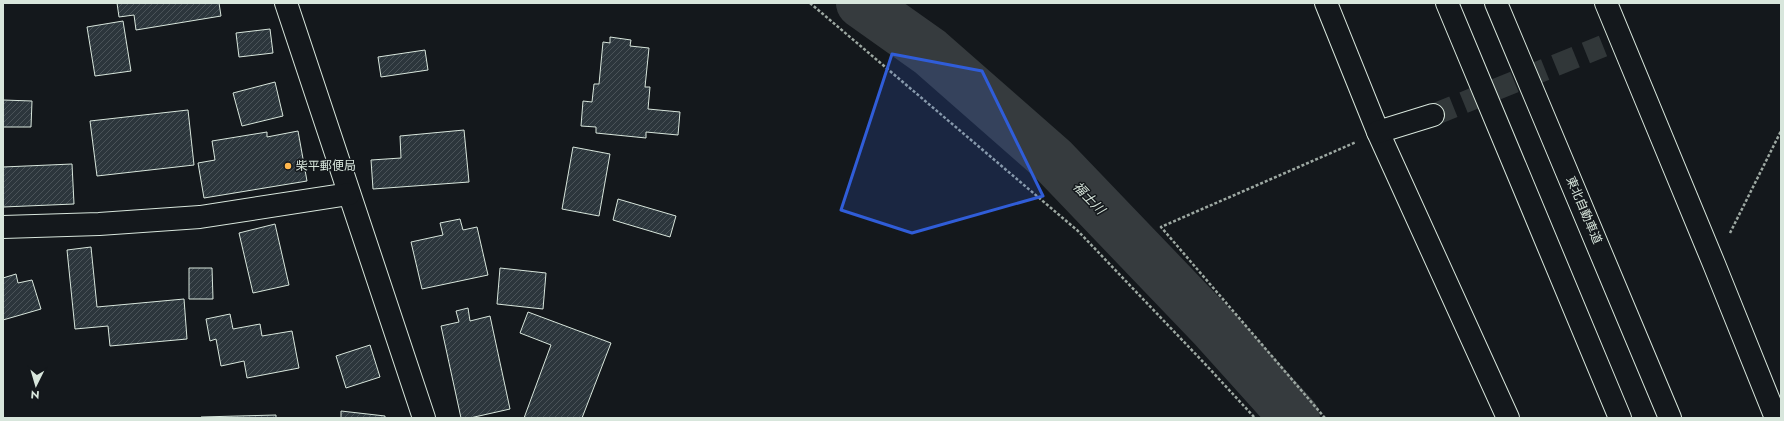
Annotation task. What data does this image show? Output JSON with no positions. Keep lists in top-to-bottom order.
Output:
{
  "streets": {
    "main road": ["東北自動車道"]
  },
  "water": ["福士川"],
  "places": ["柴平郵便局"],
  "north": "bottom"
}
